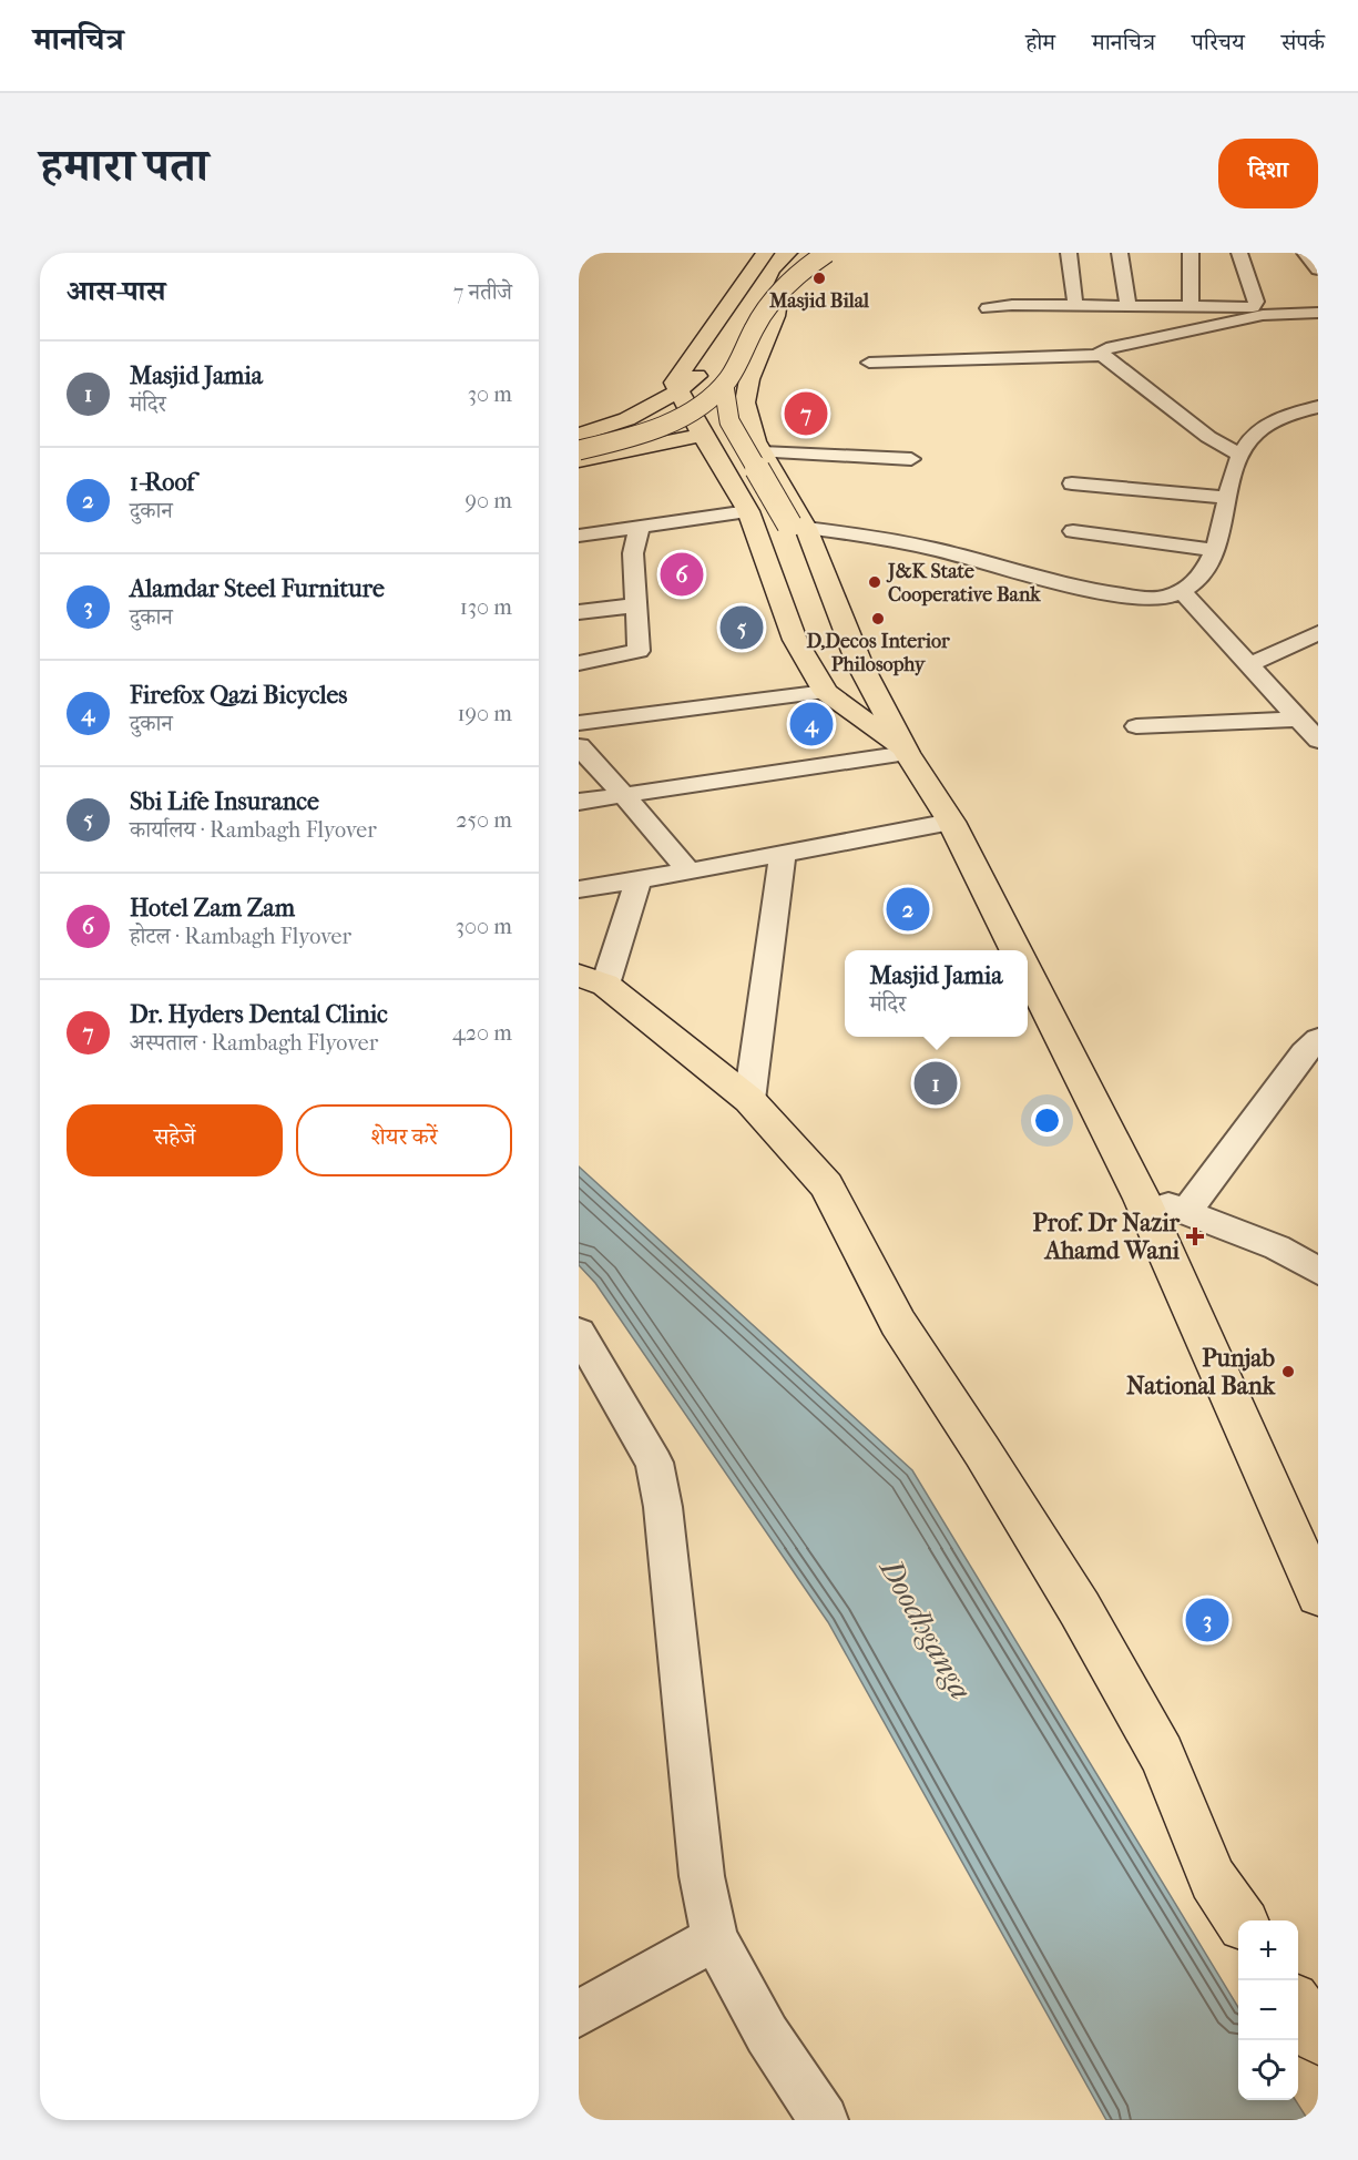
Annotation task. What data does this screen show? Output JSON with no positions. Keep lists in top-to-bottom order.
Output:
{
  "water": ["Doodhganga"],
  "places": {
    "other": [
      "Masjid Bilal",
      "J&K State Cooperative Bank",
      "D,Decos Interior Philosophy",
      "Punjab National Bank"
    ],
    "health": ["Prof. Dr Nazir Ahamd Wani"]
  },
  "page": {
    "header": "मानचित्र",
    "nav": [
      "होम",
      "मानचित्र",
      "परिचय",
      "संपर्क"
    ],
    "title": "हमारा पता",
    "buttons": [
      "दिशा",
      ["सहेजें", "शेयर करें"]
    ],
    "heading": ["आस-पास", "7 नतीजे"],
    "list": [
      {
        "mark": "1",
        "name": "Masjid Jamia",
        "note": "मंदिर",
        "value": "30 m"
      },
      {
        "mark": "2",
        "name": "1-Roof",
        "note": "दुकान",
        "value": "90 m"
      },
      {
        "mark": "3",
        "name": "Alamdar Steel Furniture",
        "note": "दुकान",
        "value": "130 m"
      },
      {
        "mark": "4",
        "name": "Firefox Qazi Bicycles",
        "note": "दुकान",
        "value": "190 m"
      },
      {
        "mark": "5",
        "name": "Sbi Life Insurance",
        "note": "कार्यालय · Rambagh Flyover",
        "value": "250 m"
      },
      {
        "mark": "6",
        "name": "Hotel Zam Zam",
        "note": "होटल · Rambagh Flyover",
        "value": "300 m"
      },
      {
        "mark": "7",
        "name": "Dr. Hyders Dental Clinic",
        "note": "अस्पताल · Rambagh Flyover",
        "value": "420 m"
      }
    ],
    "pins": [
      "7",
      "6",
      "5",
      "4",
      "2",
      "1",
      "3"
    ],
    "popup": ["Masjid Jamia", "मंदिर"],
    "map_buttons": ["+", "−"]
  }
}
